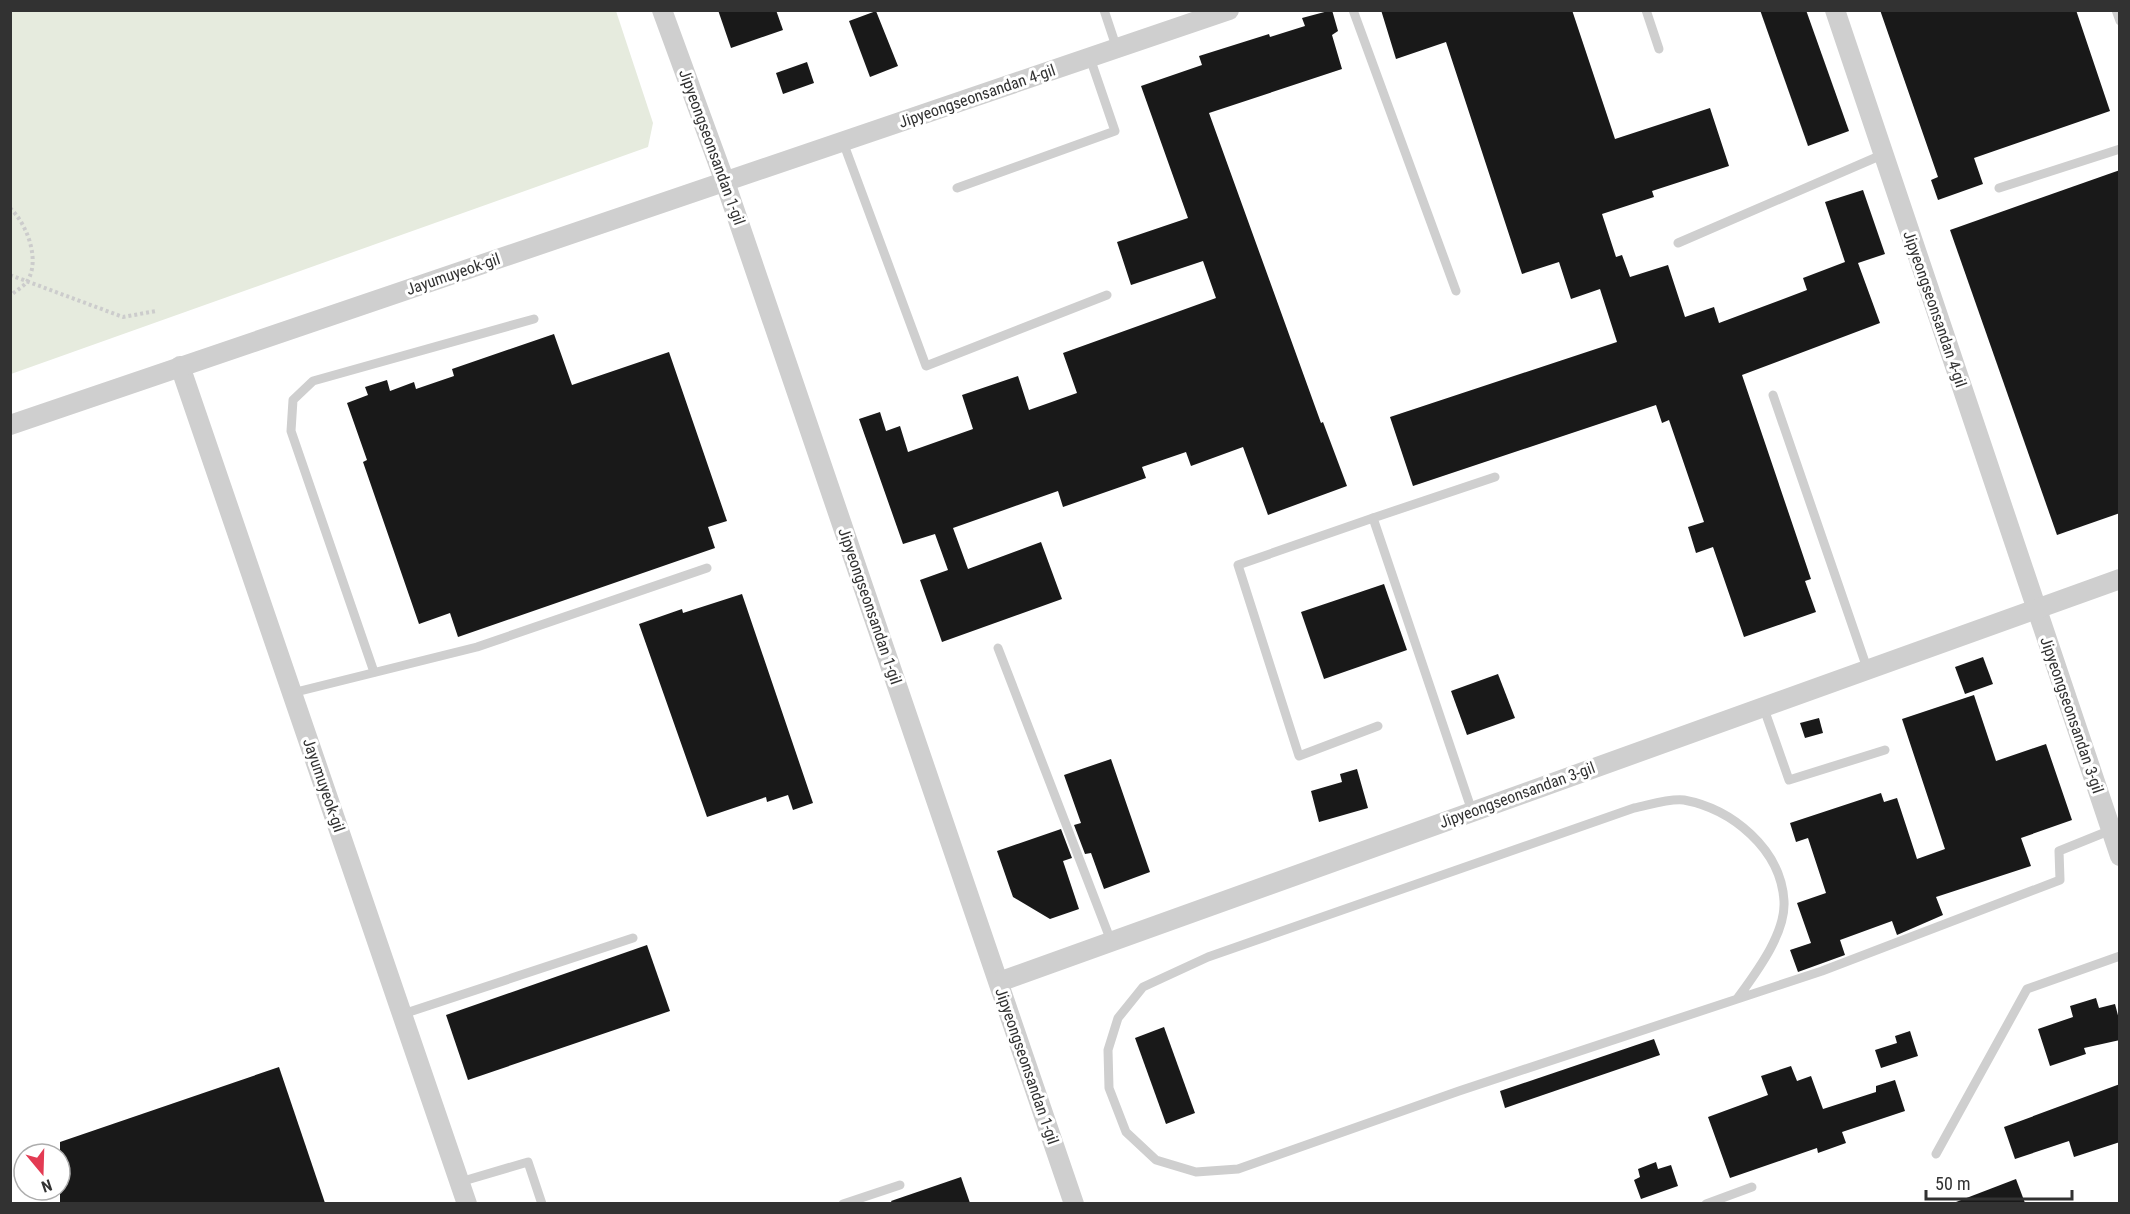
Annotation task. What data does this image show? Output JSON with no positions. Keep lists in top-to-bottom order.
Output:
{
  "streets": {
    "street": [
      "Jipyeongseonsandan 4-gil",
      "Jipyeongseonsandan 1-gil",
      "Jayumuyeok-gil",
      "Jipyeongseonsandan 3-gil"
    ]
  },
  "crossings": [
    ["Jipyeongseonsandan 4-gil", "Jipyeongseonsandan 1-gil"],
    ["Jipyeongseonsandan 4-gil", "Jayumuyeok-gil"],
    ["Jipyeongseonsandan 4-gil", "Jipyeongseonsandan 3-gil"],
    ["Jipyeongseonsandan 1-gil", "Jayumuyeok-gil"],
    ["Jipyeongseonsandan 1-gil", "Jipyeongseonsandan 3-gil"]
  ],
  "scale_bar": "50 m",
  "north": "bottom"
}
